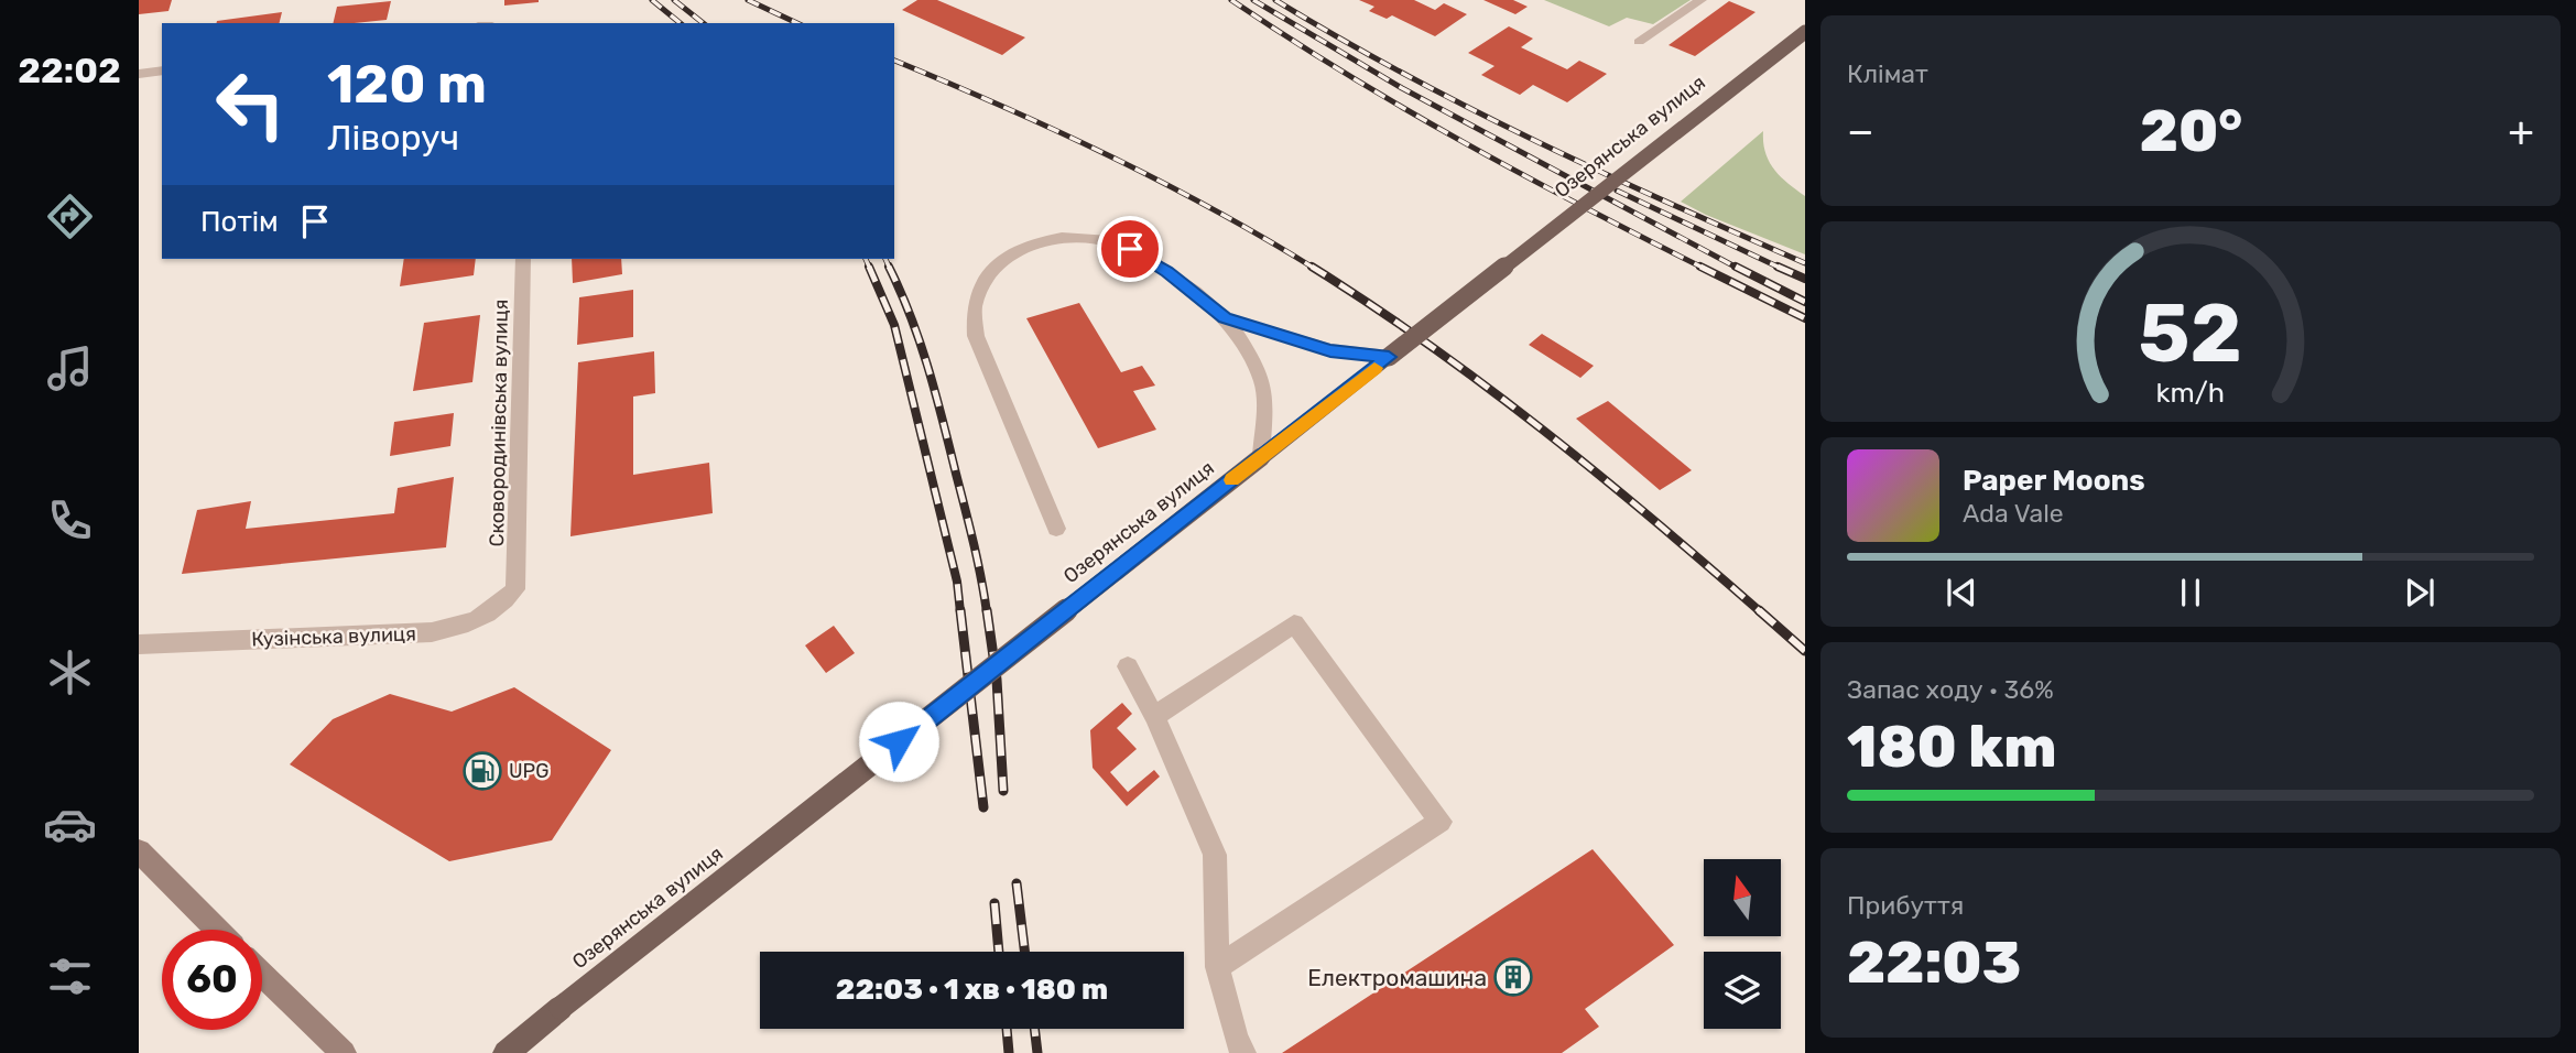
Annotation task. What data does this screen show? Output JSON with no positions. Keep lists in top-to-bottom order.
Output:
{
  "streets": {
    "main road": ["Озерянська вулиця"],
    "street": ["Сковородинівська вулиця", "Кузінська вулиця"]
  },
  "crossings": [
    ["Сковородинівська вулиця", "Кузінська вулиця"]
  ],
  "places": {
    "fuel station": ["UPG"],
    "building": ["Електромашина"]
  },
  "north": "top",
  "page": {
    "tabs": "22:02",
    "tile": [
      "Клімат",
      ["Запас ходу · 36%", "180 km"],
      ["Прибуття", "22:03"]
    ],
    "turn": ["120 m", "Ліворуч"],
    "heat": ["−", "20°", "+"],
    "then": "Потім",
    "song": ["Paper Moons", "Ada Vale"],
    "limit": "60",
    "trip": "22:03 · 1 хв · 180 m",
    "gauge": ["52", "km/h"]
  }
}
